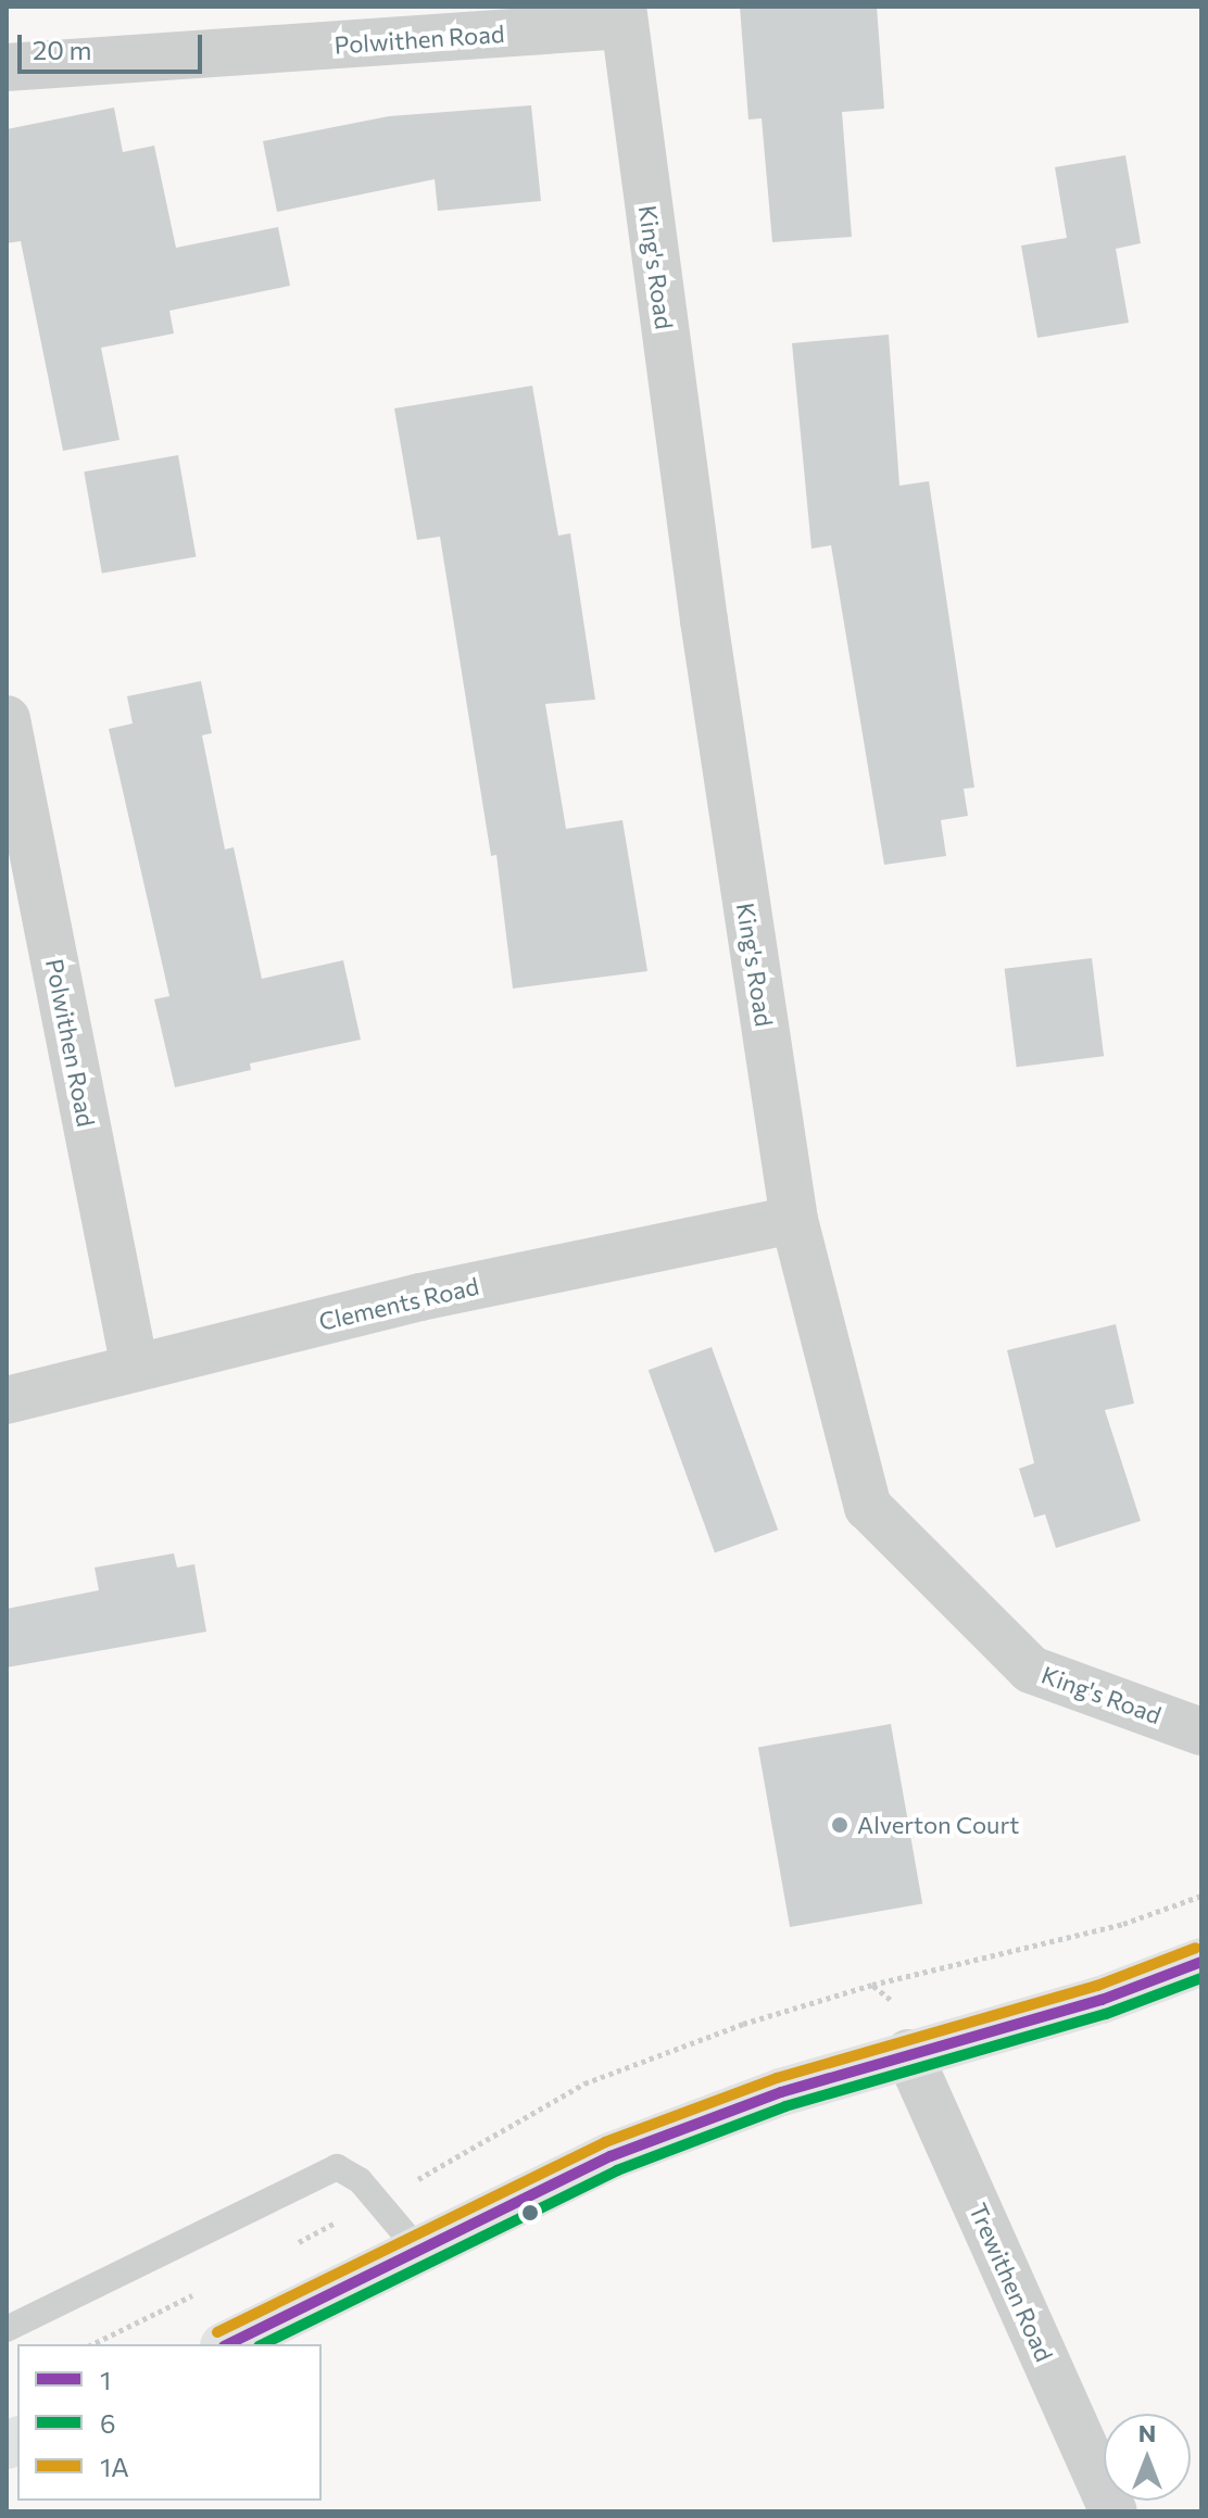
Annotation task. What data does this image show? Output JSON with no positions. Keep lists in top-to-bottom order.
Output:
{
  "streets": {
    "street": [
      "Polwithen Road",
      "King's Road",
      "Clements Road",
      "Trewithen Road"
    ]
  },
  "crossings": [
    ["Polwithen Road", "King's Road"],
    ["Polwithen Road", "Clements Road"],
    ["King's Road", "Clements Road"]
  ],
  "places": ["Alverton Court"],
  "lines": ["transit line 1A", "transit line 1", "transit line 6"],
  "legend": ["1", "6", "1A"],
  "scale_bar": "20 m",
  "north": "top"
}
